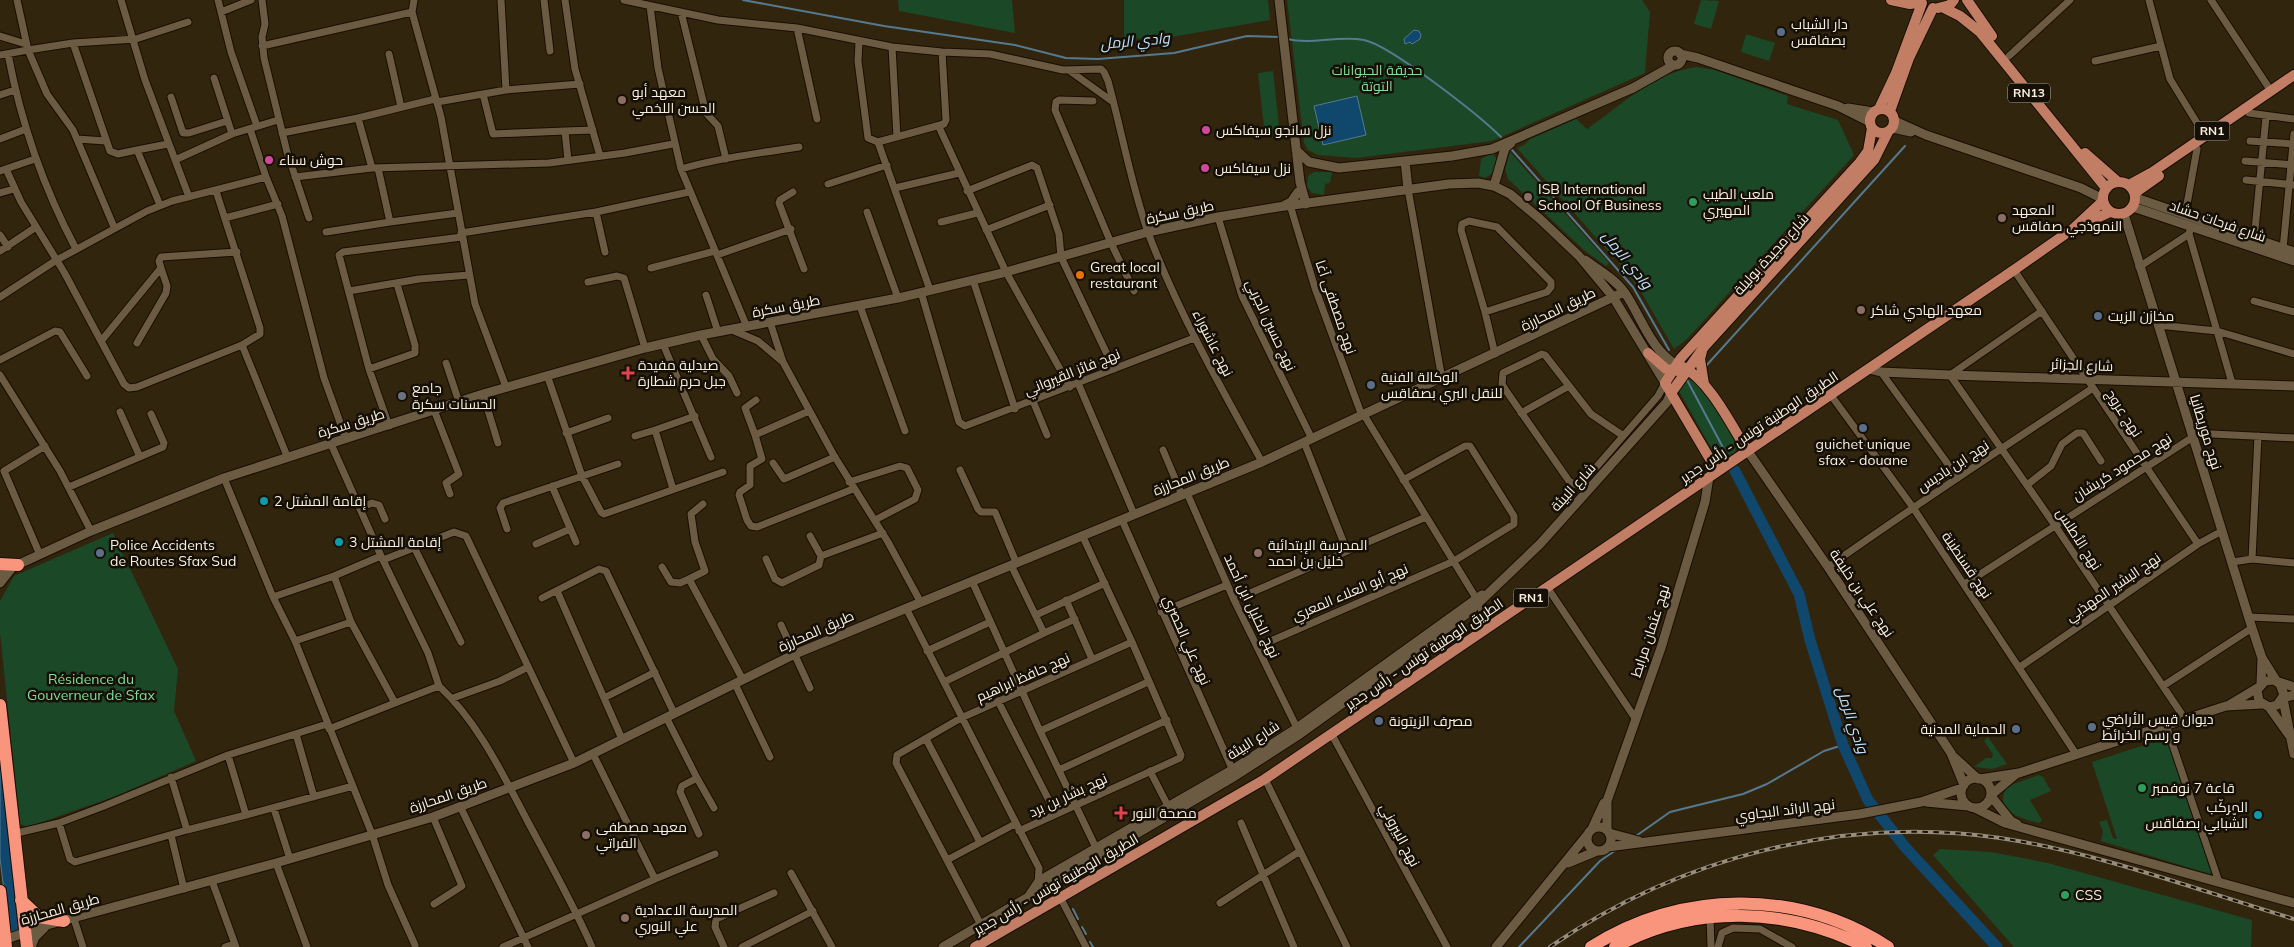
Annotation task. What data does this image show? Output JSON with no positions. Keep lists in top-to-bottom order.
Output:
{
  "streets": {
    "main road": [
      "RN13",
      "RN1",
      "شارع مجيدة بوليلة",
      "الطريق الوطنية تونس - رأس جدير"
    ],
    "street": [
      "طريق سكرة",
      "شارع فرحات حشاد",
      "نهج مصطفى آغا",
      "طريق المحارزة",
      "نهج حسين الجربي",
      "نهج عاشوراء",
      "شارع الجزائر",
      "نهج فائز القيرواني",
      "نهج عروج",
      "نهج موريطانيا",
      "نهج ابن باديس",
      "نهج محمود كريشان",
      "شارع البيئة",
      "نهج الأطلس",
      "نهج قسنطينة",
      "نهج البشير المهذبي",
      "نهج أبو العلاء المعري",
      "نهج علي بن خليفة",
      "نهج الخليل ابن أحمد",
      "نهج عثمان مرابط",
      "نهج علي الحصري",
      "نهج حافظ ابراهيم",
      "نهج بشار بن برد",
      "نهج الرائد البجاوي",
      "نهج البيروني"
    ]
  },
  "crossings": [
    ["RN13", "RN1"],
    ["RN13", "الطريق الوطنية تونس - رأس جدير"],
    ["RN1", "شارع فرحات حشاد"],
    ["RN1", "الطريق الوطنية تونس - رأس جدير"],
    ["RN1", "نهج موريطانيا"],
    ["طريق سكرة", "نهج مصطفى آغا"],
    ["طريق سكرة", "نهج حسين الجربي"],
    ["طريق سكرة", "نهج عاشوراء"],
    ["طريق سكرة", "نهج فائز القيرواني"],
    ["شارع مجيدة بوليلة", "شارع البيئة"],
    ["نهج مصطفى آغا", "طريق المحارزة"],
    ["نهج مصطفى آغا", "الطريق الوطنية تونس - رأس جدير"],
    ["نهج مصطفى آغا", "شارع البيئة"],
    ["نهج مصطفى آغا", "نهج أبو العلاء المعري"],
    ["طريق المحارزة", "نهج حسين الجربي"],
    ["طريق المحارزة", "نهج عاشوراء"],
    ["طريق المحارزة", "نهج الخليل ابن أحمد"],
    ["طريق المحارزة", "نهج علي الحصري"],
    ["نهج عاشوراء", "نهج فائز القيرواني"],
    ["شارع الجزائر", "نهج عروج"],
    ["شارع الجزائر", "الطريق الوطنية تونس - رأس جدير"],
    ["شارع الجزائر", "نهج موريطانيا"],
    ["شارع الجزائر", "نهج الأطلس"],
    ["نهج عروج", "الطريق الوطنية تونس - رأس جدير"],
    ["نهج عروج", "نهج ابن باديس"],
    ["نهج عروج", "نهج محمود كريشان"],
    ["نهج عروج", "نهج البشير المهذبي"],
    ["الطريق الوطنية تونس - رأس جدير", "نهج قسنطينة"],
    ["الطريق الوطنية تونس - رأس جدير", "نهج علي بن خليفة"],
    ["الطريق الوطنية تونس - رأس جدير", "نهج عثمان مرابط"],
    ["الطريق الوطنية تونس - رأس جدير", "نهج البيروني"],
    ["نهج موريطانيا", "نهج محمود كريشان"],
    ["نهج موريطانيا", "نهج البشير المهذبي"],
    ["نهج ابن باديس", "نهج الأطلس"],
    ["نهج ابن باديس", "نهج قسنطينة"],
    ["نهج ابن باديس", "نهج علي بن خليفة"],
    ["نهج محمود كريشان", "نهج الأطلس"],
    ["نهج محمود كريشان", "نهج قسنطينة"],
    ["شارع البيئة", "نهج الخليل ابن أحمد"],
    ["شارع البيئة", "نهج علي الحصري"],
    ["شارع البيئة", "نهج حافظ ابراهيم"],
    ["نهج الأطلس", "نهج البشير المهذبي"],
    ["نهج قسنطينة", "نهج البشير المهذبي"],
    ["نهج أبو العلاء المعري", "نهج الخليل ابن أحمد"],
    ["نهج علي بن خليفة", "نهج الرائد البجاوي"],
    ["نهج عثمان مرابط", "نهج الرائد البجاوي"],
    ["نهج حافظ ابراهيم", "نهج بشار بن برد"]
  ],
  "water": ["وادي الرمل"],
  "parks": ["حديقة الحيوانات التوتة", "Résidence du Gouverneur de Sfax"],
  "places": {
    "other": [
      "دار الشباب بصفاقس",
      "معهد أبو الحسن اللخمي",
      "نزل سانجو سيفاكس",
      "حوش سناء",
      "نزل سيفاكس",
      "ISB International School Of Business",
      "ملعب الطيب المهيري",
      "المعهد النموذجي صفاقس",
      "Great local restaurant",
      "معهد الهادي شاكر",
      "مخازن الزيت",
      "الوكالة الفنية للنقل البري بصفاقس",
      "جامع الحسنات سكرة",
      "guichet unique sfax - douane",
      "إقامة المشتل 2",
      "إقامة المشتل 3",
      "Police Accidents de Routes Sfax Sud",
      "المدرسة الإبتدائية خليل بن احمد",
      "مصرف الزيتونة",
      "ديوان قيس الأراضي و رسم الخرائط",
      "الحماية المدنية",
      "قاعة 7 نوفمبر",
      "المركّب الشّبابي بصفاقس",
      "معهد مصطفى الفراتي",
      "CSS",
      "المدرسة الاعدادية علي النوري"
    ],
    "health": ["صيدلية مفيدة جبل حرم شطارة", "مصحة النور"]
  }
}
